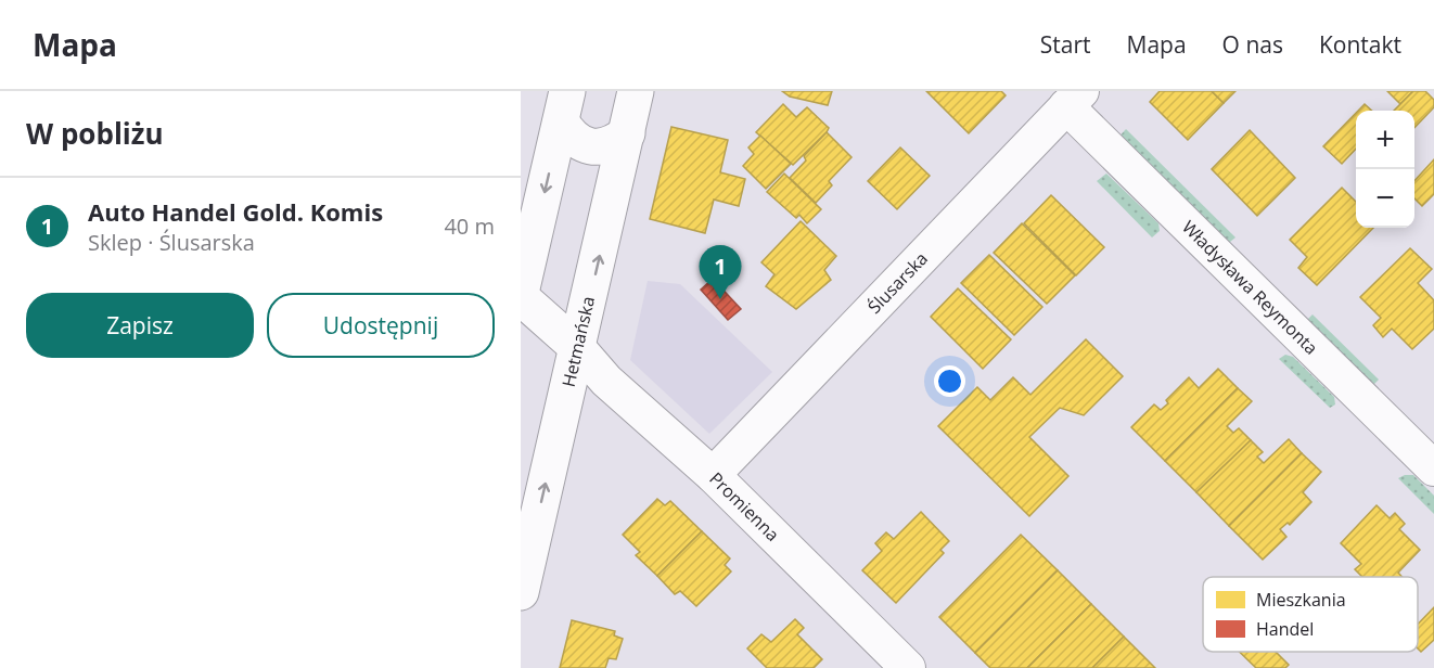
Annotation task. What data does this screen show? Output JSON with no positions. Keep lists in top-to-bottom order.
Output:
{
  "streets": {
    "main road": ["Hetmańska"],
    "street": ["Ślusarska", "Władysława Reymonta", "Promienna"]
  },
  "crossings": [
    ["Ślusarska", "Władysława Reymonta"],
    ["Ślusarska", "Promienna"],
    ["Hetmańska", "Promienna"]
  ],
  "legend": ["Mieszkania", "Handel"],
  "page": {
    "header": "Mapa",
    "nav": [
      "Start",
      "Mapa",
      "O nas",
      "Kontakt"
    ],
    "heading": "W pobliżu",
    "map_buttons": ["+", "−"],
    "list": [
      {
        "mark": "1",
        "name": "Auto Handel Gold. Komis",
        "note": "Sklep · Ślusarska",
        "value": "40 m"
      }
    ],
    "pins": "1",
    "buttons": ["Zapisz", "Udostępnij"]
  }
}
